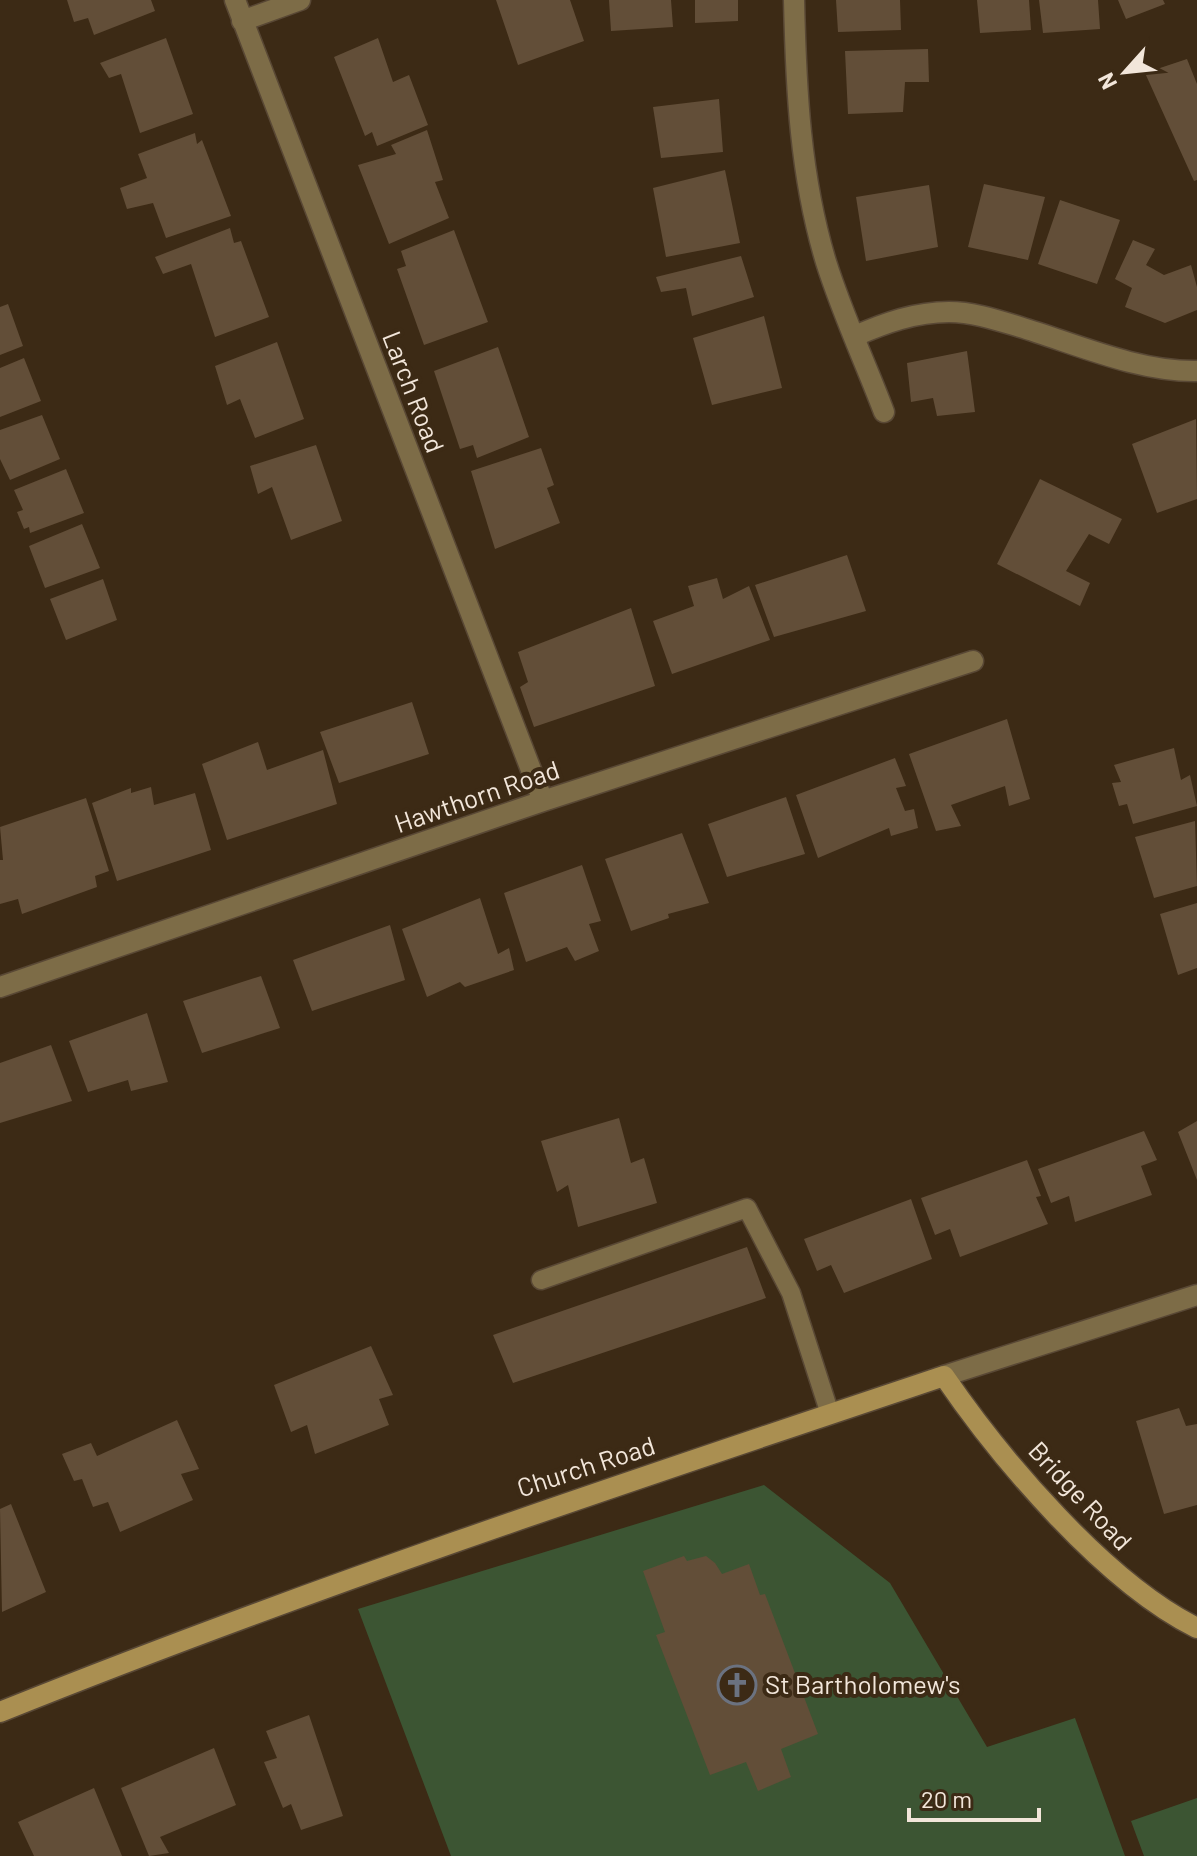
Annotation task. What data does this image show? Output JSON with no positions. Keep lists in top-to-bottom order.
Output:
{
  "streets": {
    "street": [
      "Larch Road",
      "Hawthorn Road",
      "Church Road",
      "Bridge Road"
    ]
  },
  "crossings": [
    ["Larch Road", "Hawthorn Road"],
    ["Church Road", "Bridge Road"]
  ],
  "places": {
    "church": ["St Bartholomew's"]
  },
  "scale_bar": "20 m",
  "north": "bottom left"
}
